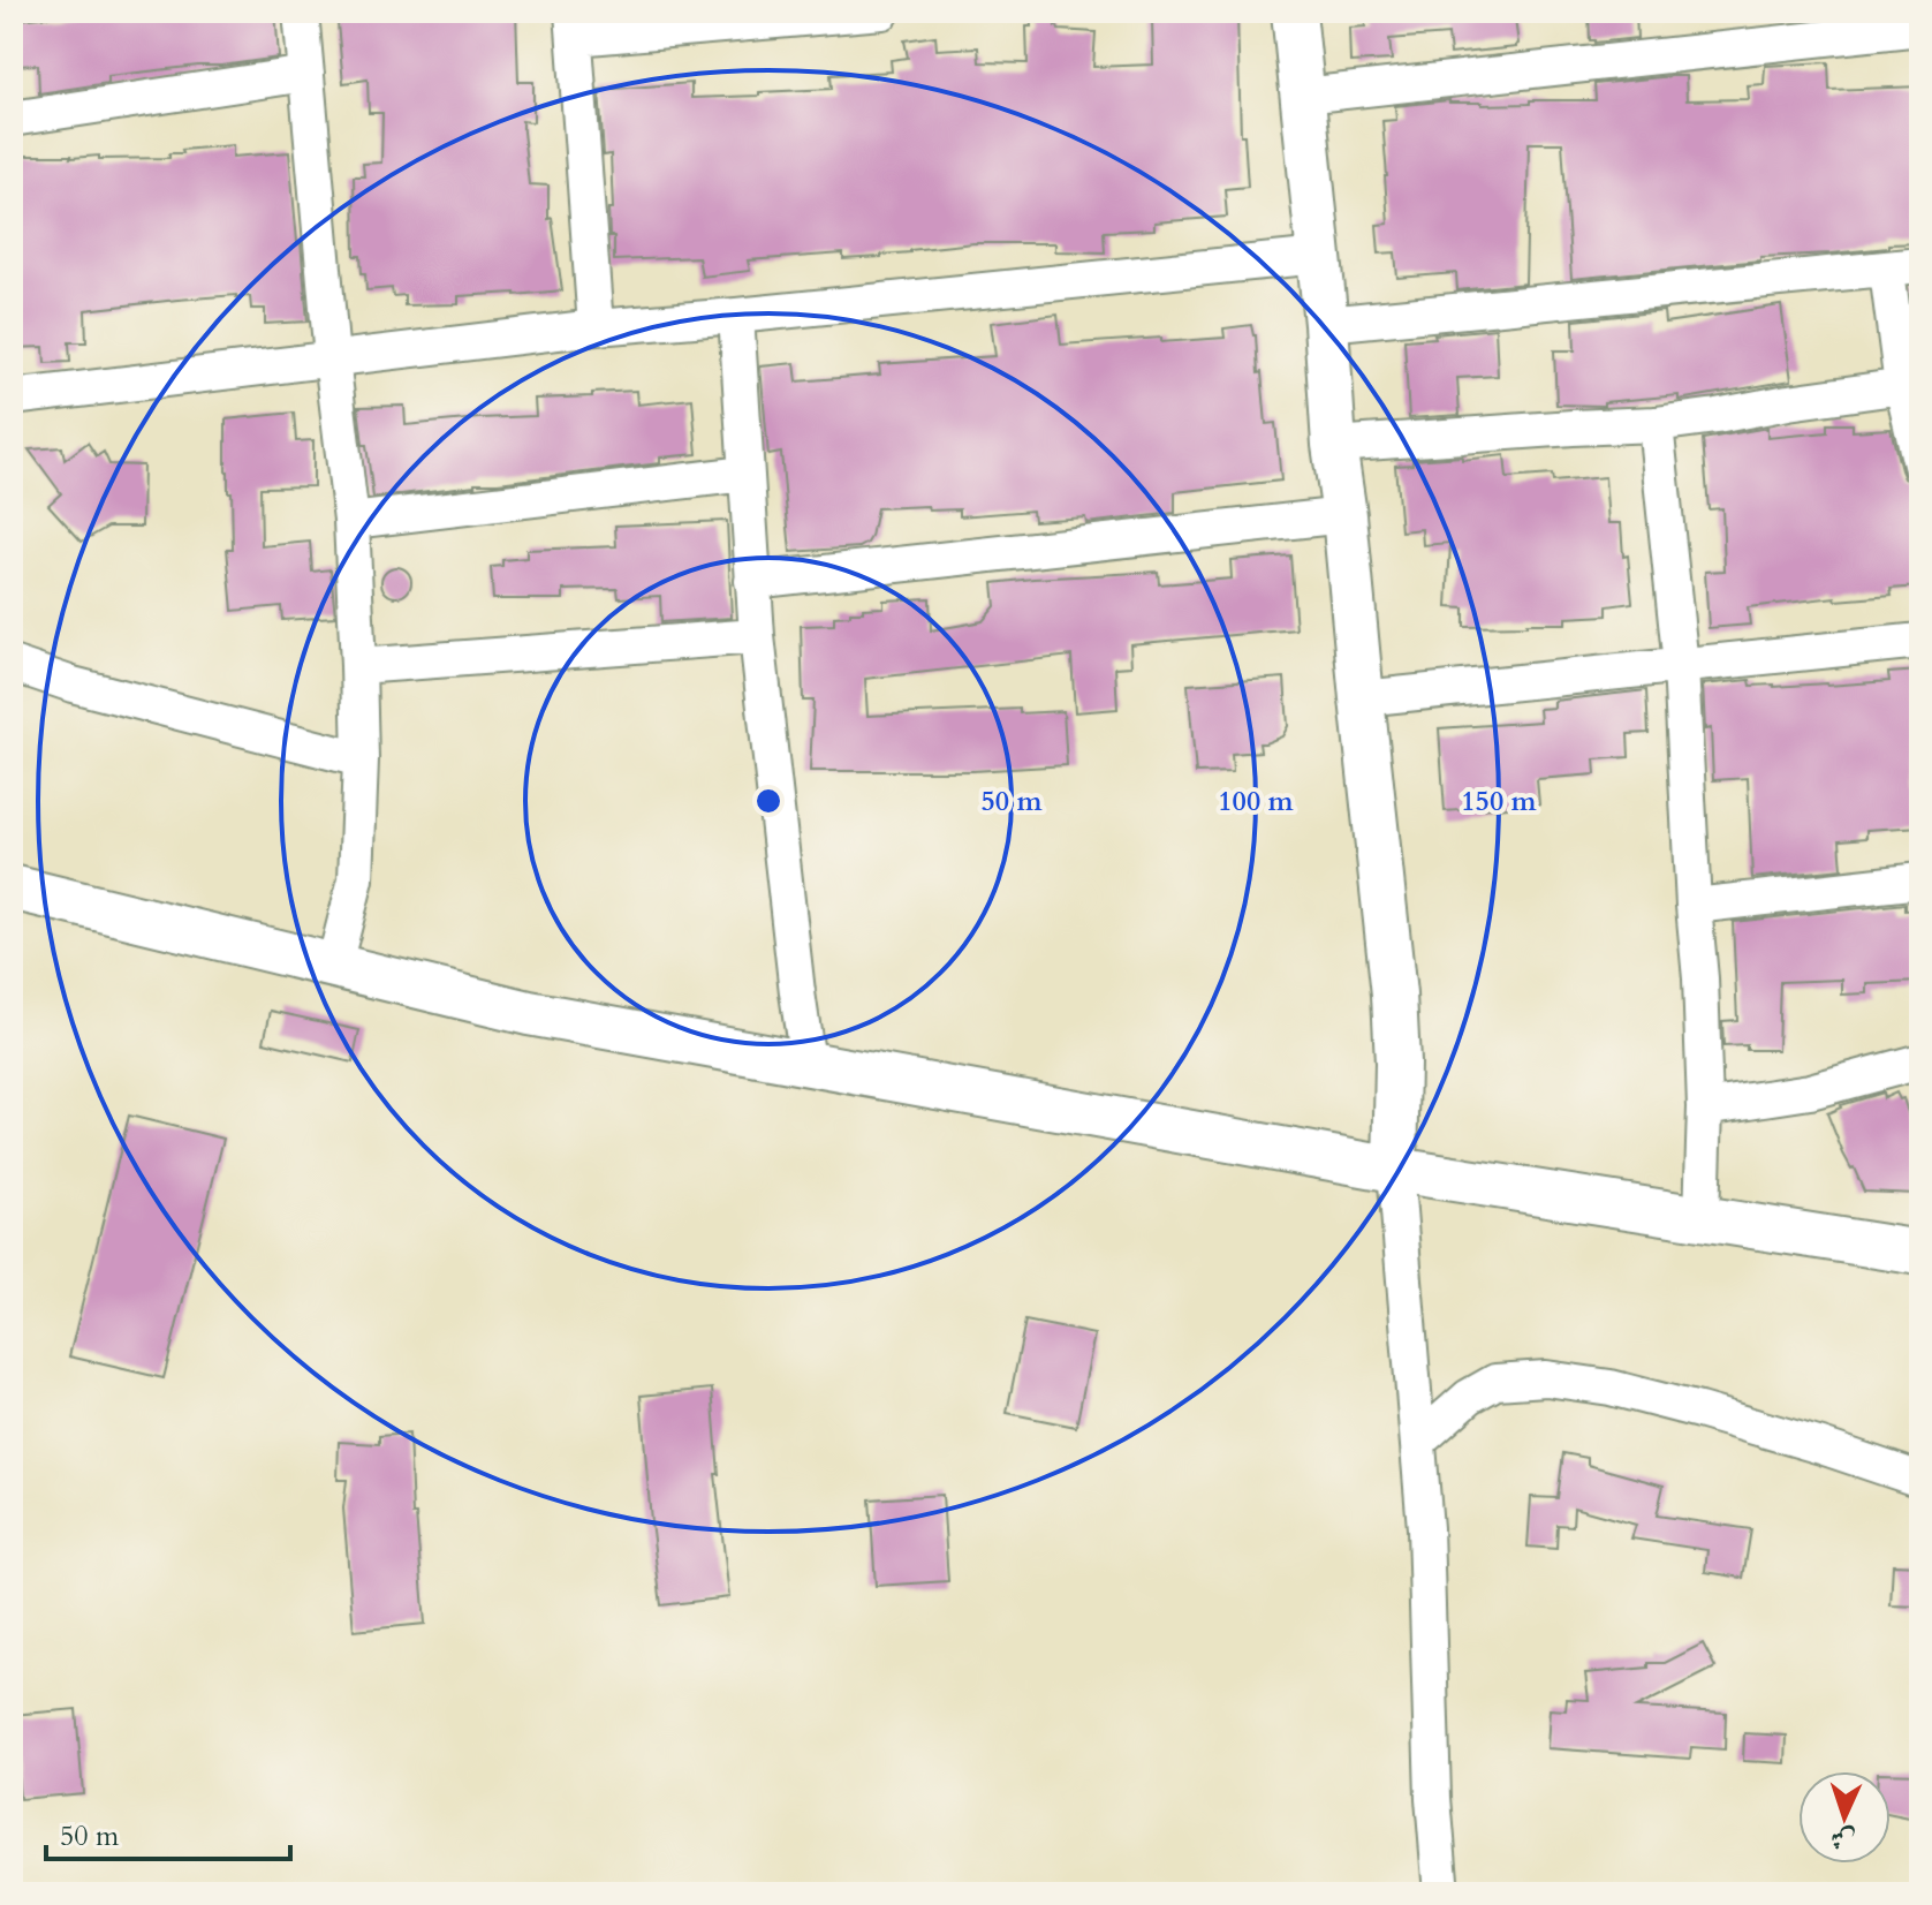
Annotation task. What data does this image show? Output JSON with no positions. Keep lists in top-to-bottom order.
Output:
{
  "scale_bar": "50 m",
  "north": "bottom",
  "rings": ["50 m", "100 m", "150 m"]
}
